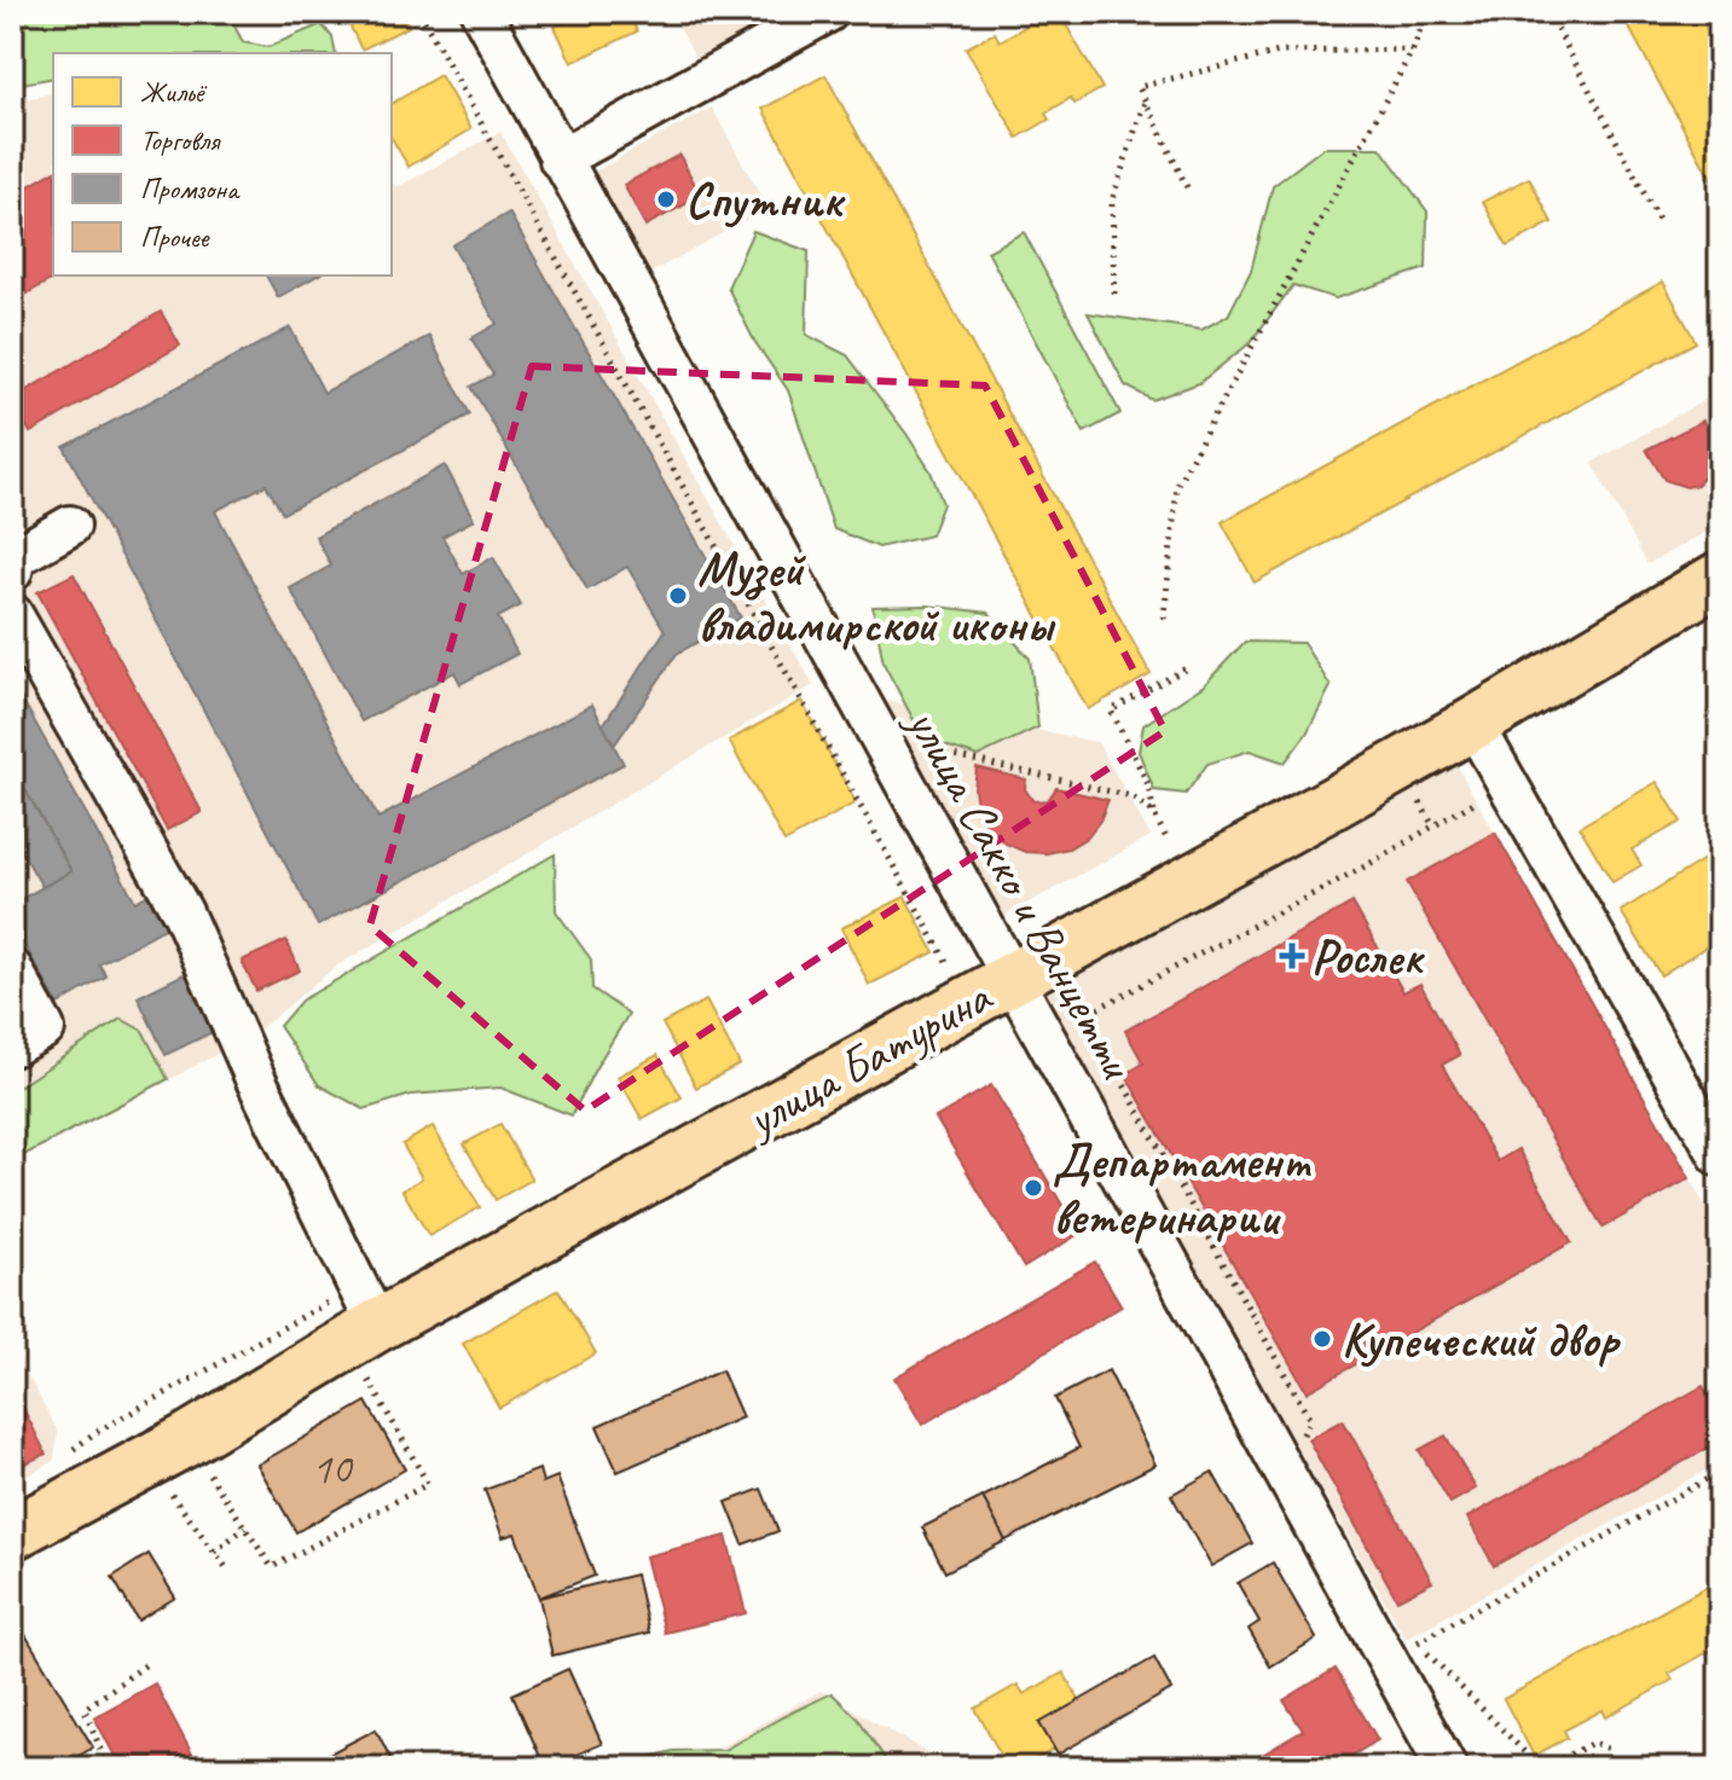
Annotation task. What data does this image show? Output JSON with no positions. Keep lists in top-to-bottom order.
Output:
{
  "streets": {
    "main road": ["улица Батурина"],
    "street": ["улица Сакко и Ванцетти"]
  },
  "crossings": [
    ["улица Сакко и Ванцетти", "улица Батурина"]
  ],
  "places": {
    "other": [
      "Спутник",
      "Музей владимирской иконы",
      "Департамент ветеринарии",
      "Купеческий двор"
    ],
    "health": ["Рослек"]
  },
  "house_numbers": ["10"],
  "legend": [
    "Жильё",
    "Торговля",
    "Промзона",
    "Прочее"
  ]
}
